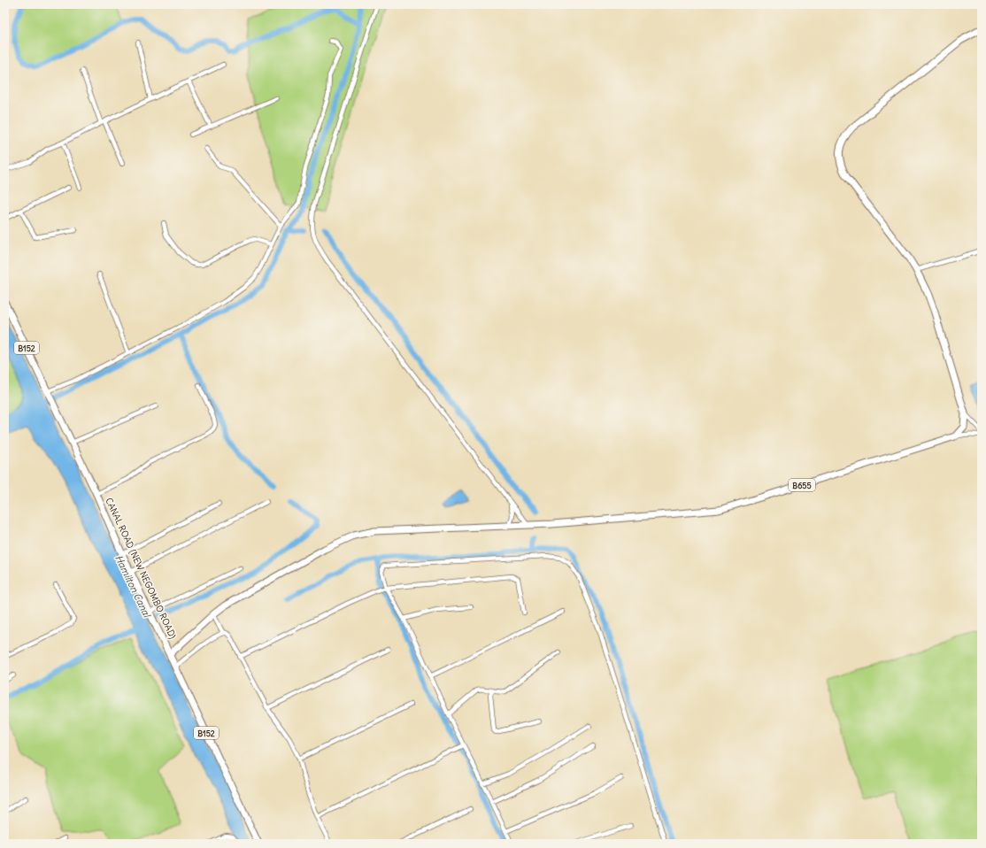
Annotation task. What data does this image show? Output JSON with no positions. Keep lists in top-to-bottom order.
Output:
{
  "streets": {
    "main road": ["B152", "B655", "CANAL ROAD (NEW NEGOMBO ROAD)"]
  },
  "crossings": [
    ["B655", "CANAL ROAD (NEW NEGOMBO ROAD)"]
  ],
  "water": ["Hamilton Canal"]
}
